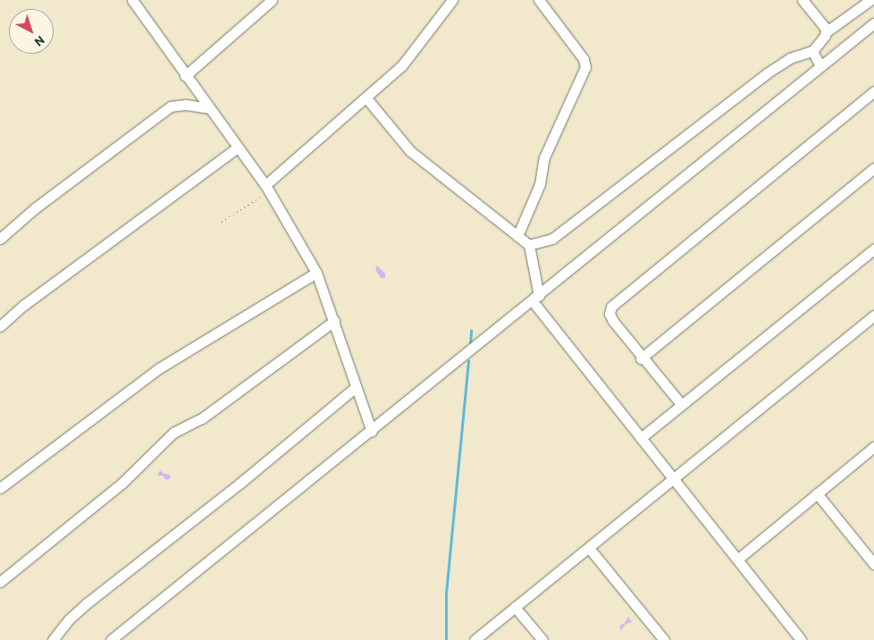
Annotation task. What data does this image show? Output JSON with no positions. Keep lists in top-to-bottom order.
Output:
{
  "north": "bottom right"
}
